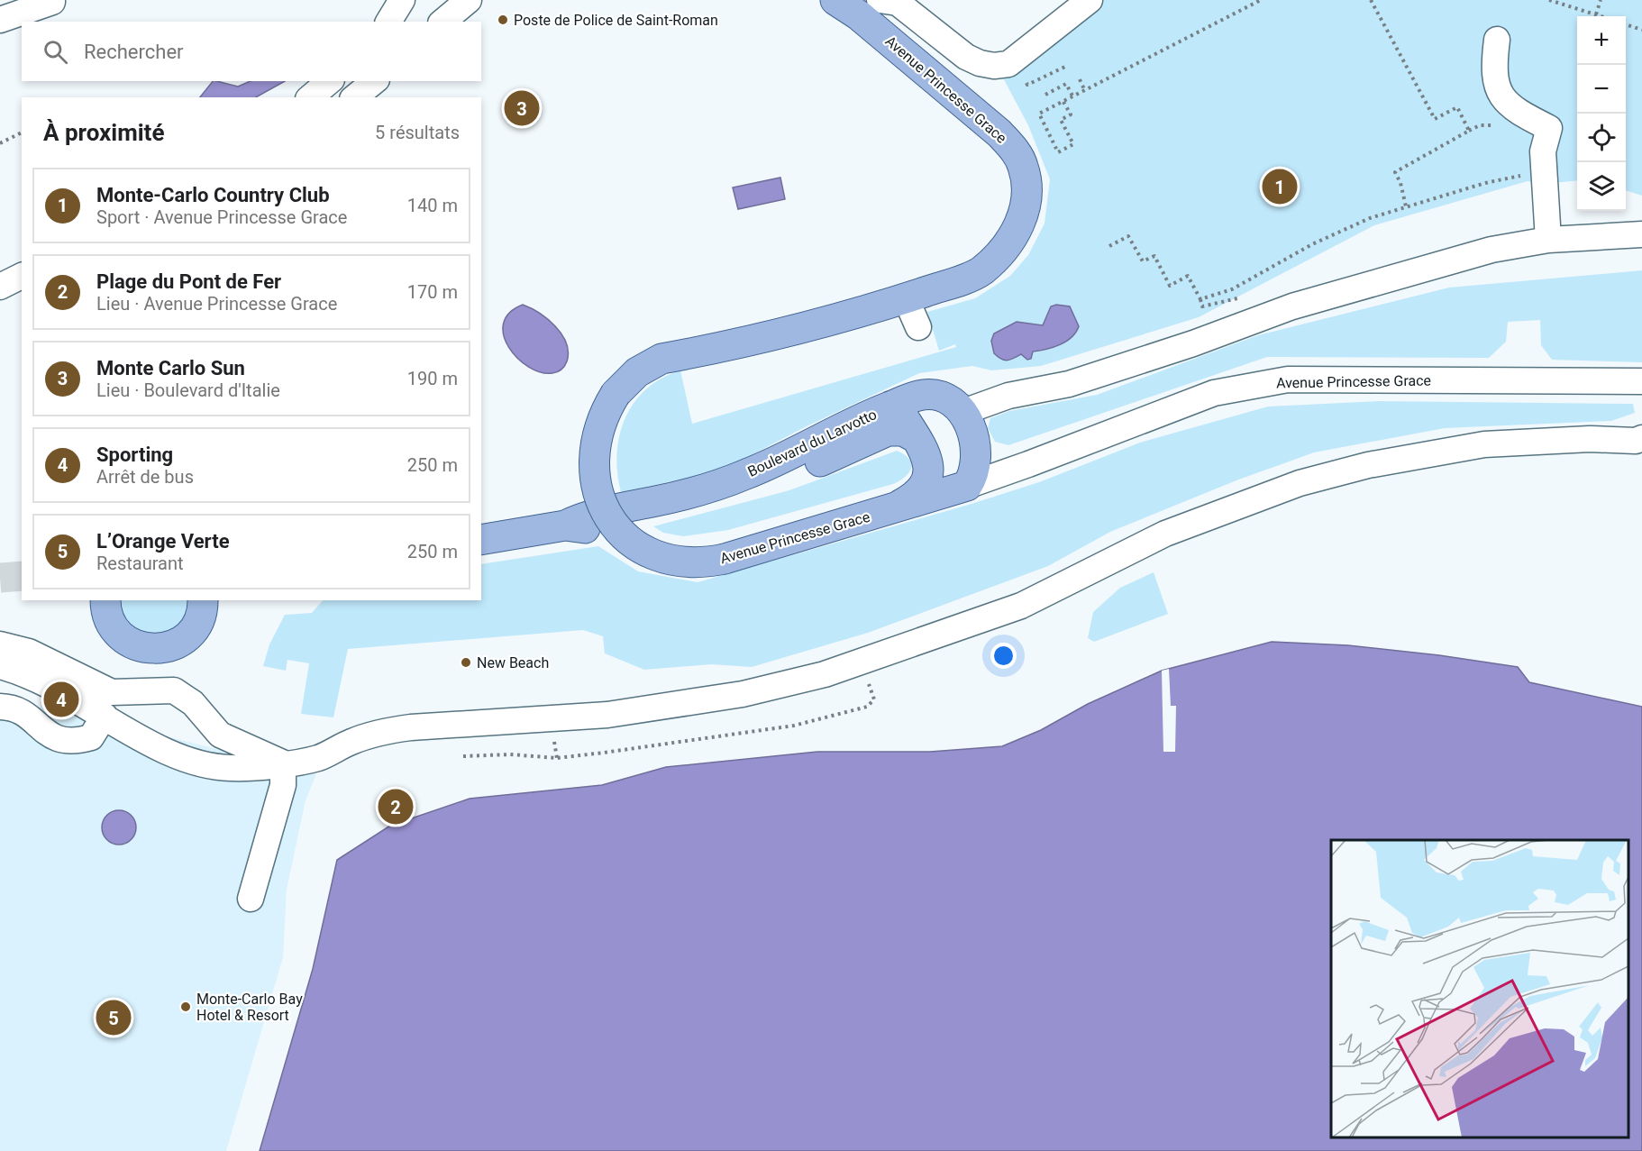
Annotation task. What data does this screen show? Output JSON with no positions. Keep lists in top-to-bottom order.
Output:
{
  "streets": {
    "main road": ["Avenue Princesse Grace", "Boulevard du Larvotto"]
  },
  "crossings": [
    ["Avenue Princesse Grace", "Boulevard du Larvotto"]
  ],
  "places": ["Poste de Police de Saint-Roman", "New Beach", "Monte-Carlo Bay Hotel & Resort"],
  "page": {
    "map_buttons": ["+", "−"],
    "search": "Rechercher",
    "pins": [
      "3",
      "1",
      "4",
      "2",
      "5"
    ],
    "heading": ["À proximité", "5 résultats"],
    "list": [
      {
        "mark": "1",
        "name": "Monte-Carlo Country Club",
        "note": "Sport · Avenue Princesse Grace",
        "value": "140 m"
      },
      {
        "mark": "2",
        "name": "Plage du Pont de Fer",
        "note": "Lieu · Avenue Princesse Grace",
        "value": "170 m"
      },
      {
        "mark": "3",
        "name": "Monte Carlo Sun",
        "note": "Lieu · Boulevard d'Italie",
        "value": "190 m"
      },
      {
        "mark": "4",
        "name": "Sporting",
        "note": "Arrêt de bus",
        "value": "250 m"
      },
      {
        "mark": "5",
        "name": "L’Orange Verte",
        "note": "Restaurant",
        "value": "250 m"
      }
    ]
  }
}
